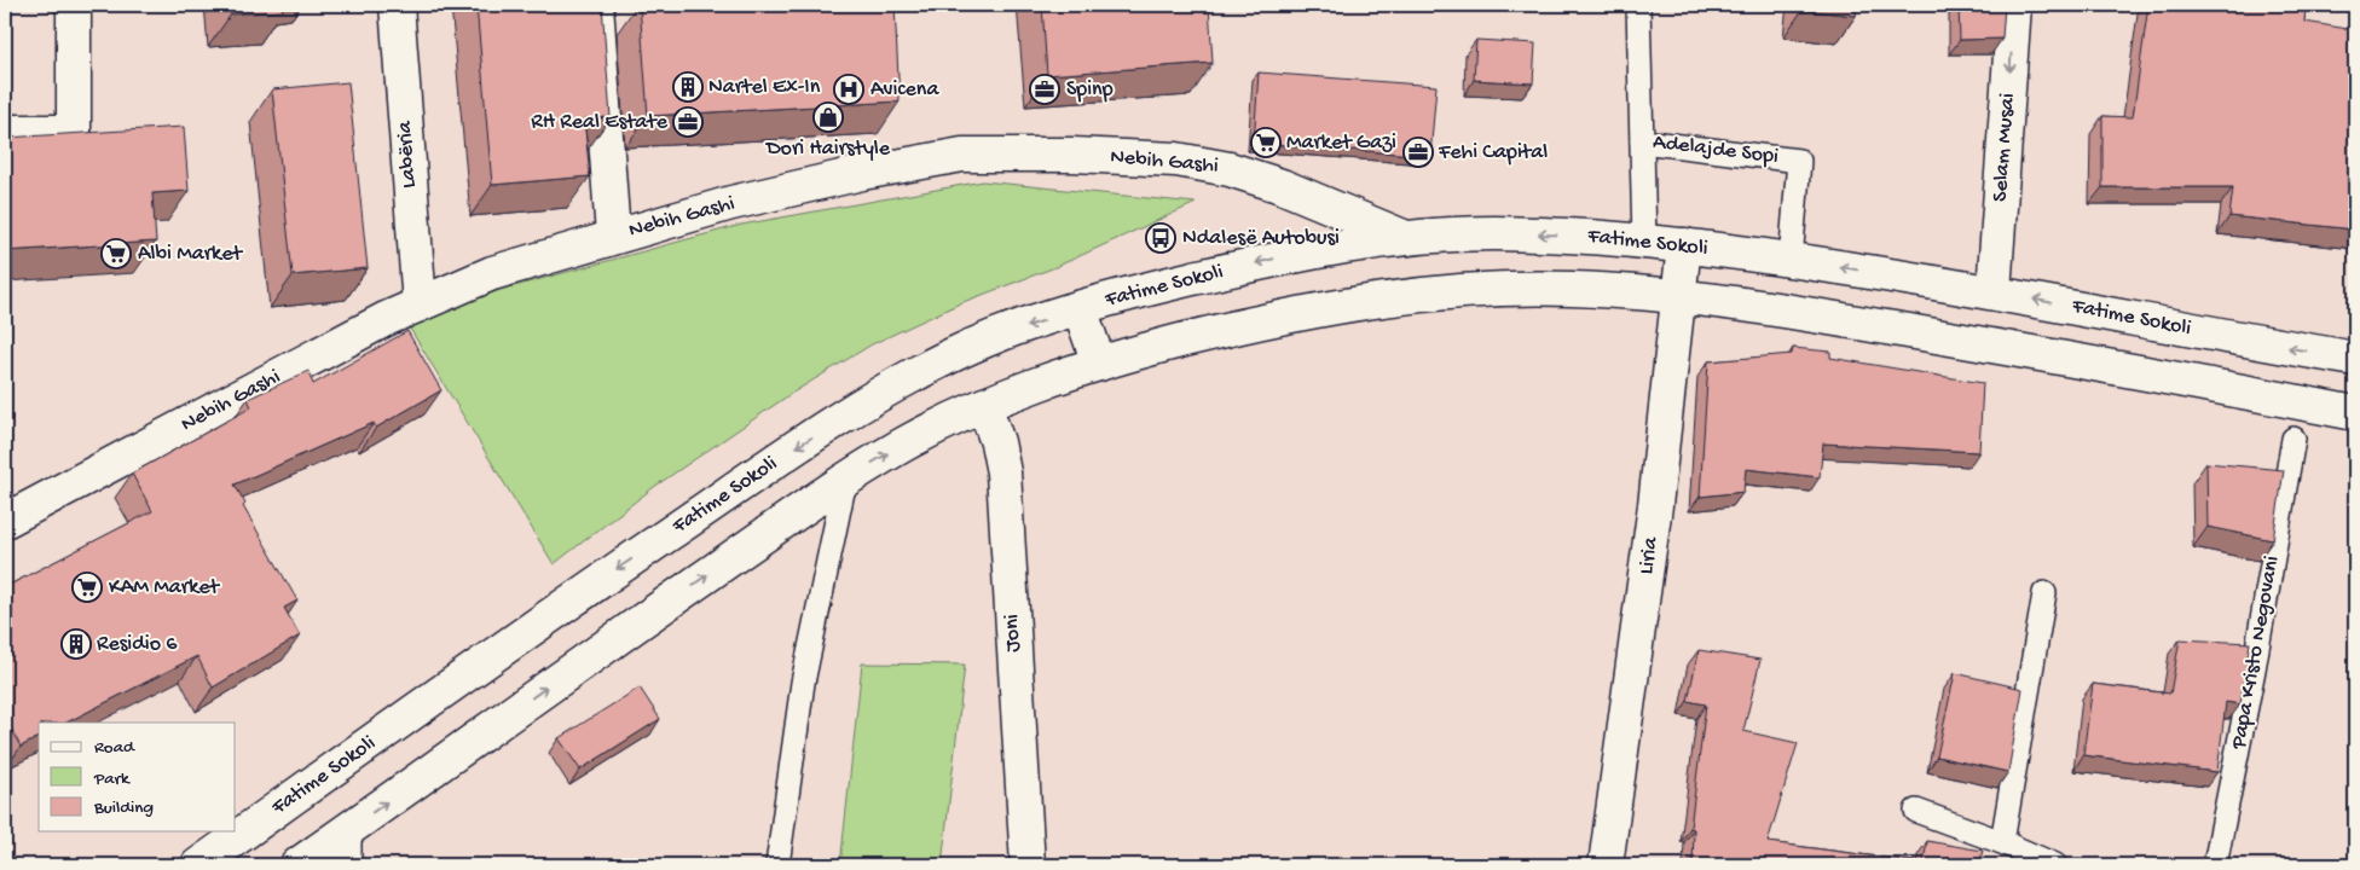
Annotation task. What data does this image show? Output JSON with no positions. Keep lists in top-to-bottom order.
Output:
{
  "streets": {
    "street": [
      "Selam Musai",
      "Labëria",
      "Nebih Gashi",
      "Fatime Sokoli",
      "Liria",
      "Joni"
    ],
    "lane": ["Adelajde Sopi", "Papa Kristo Negovani"]
  },
  "crossings": [
    ["Selam Musai", "Fatime Sokoli"],
    ["Adelajde Sopi", "Fatime Sokoli"],
    ["Labëria", "Nebih Gashi"],
    ["Nebih Gashi", "Fatime Sokoli"],
    ["Fatime Sokoli", "Liria"]
  ],
  "one_way": ["Selam Musai"],
  "places": {
    "building": ["Nartel Ex-In", "Residio 6"],
    "hospital": ["Avicena"],
    "office": ["Spinp", "RH Real Estate", "Fehi Capital"],
    "shop": ["Dori Hairstyle"],
    "supermarket": ["Market Gazi", "Albi Market", "KAM Market"],
    "bus stop": ["Ndalesë Autobusi"]
  },
  "legend": ["Road", "Park", "Building"]
}
